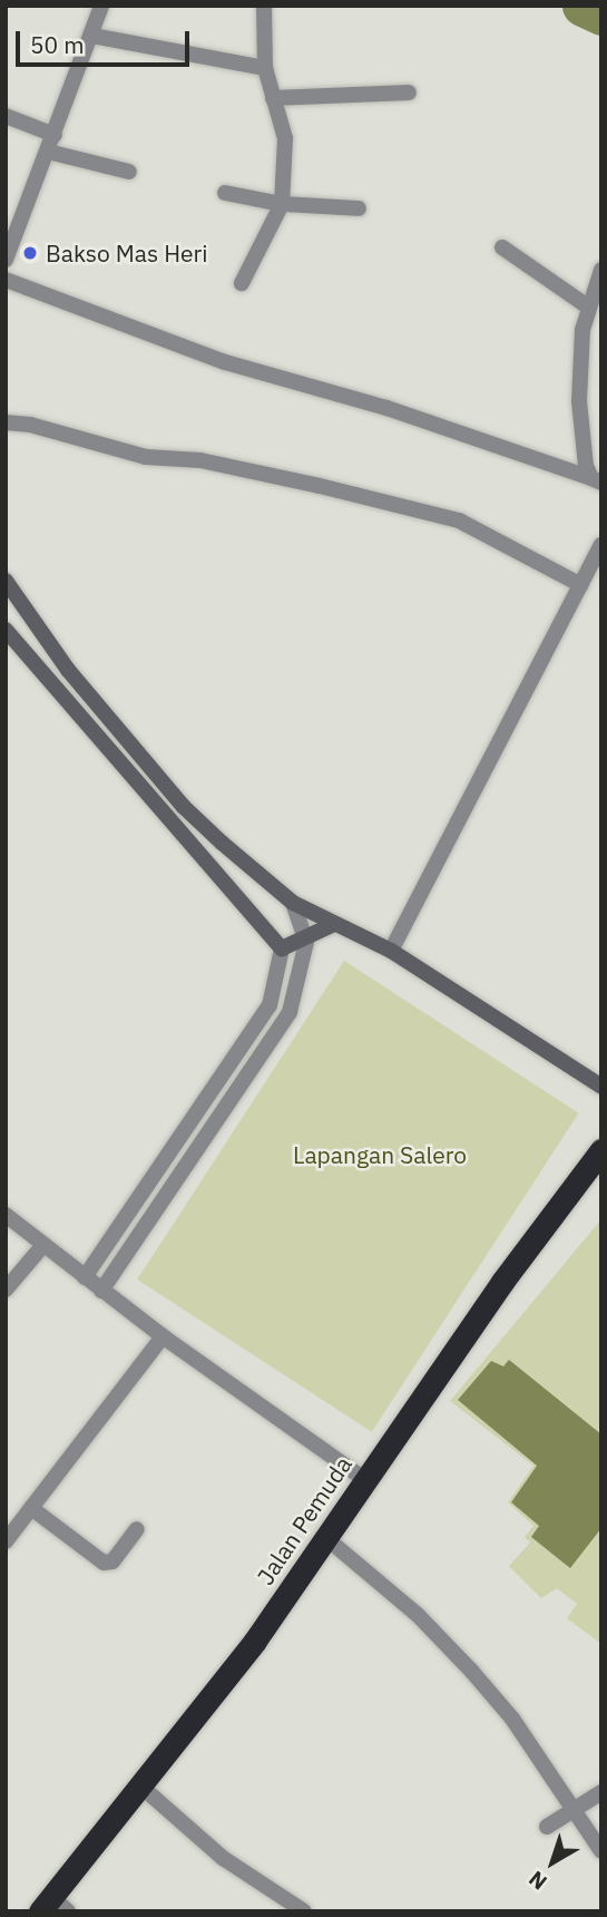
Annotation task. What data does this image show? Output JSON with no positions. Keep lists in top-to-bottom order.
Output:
{
  "streets": {
    "highway": ["Jalan Pemuda"]
  },
  "parks": ["Lapangan Salero"],
  "places": ["Bakso Mas Heri"],
  "scale_bar": "50 m",
  "north": "bottom left"
}
